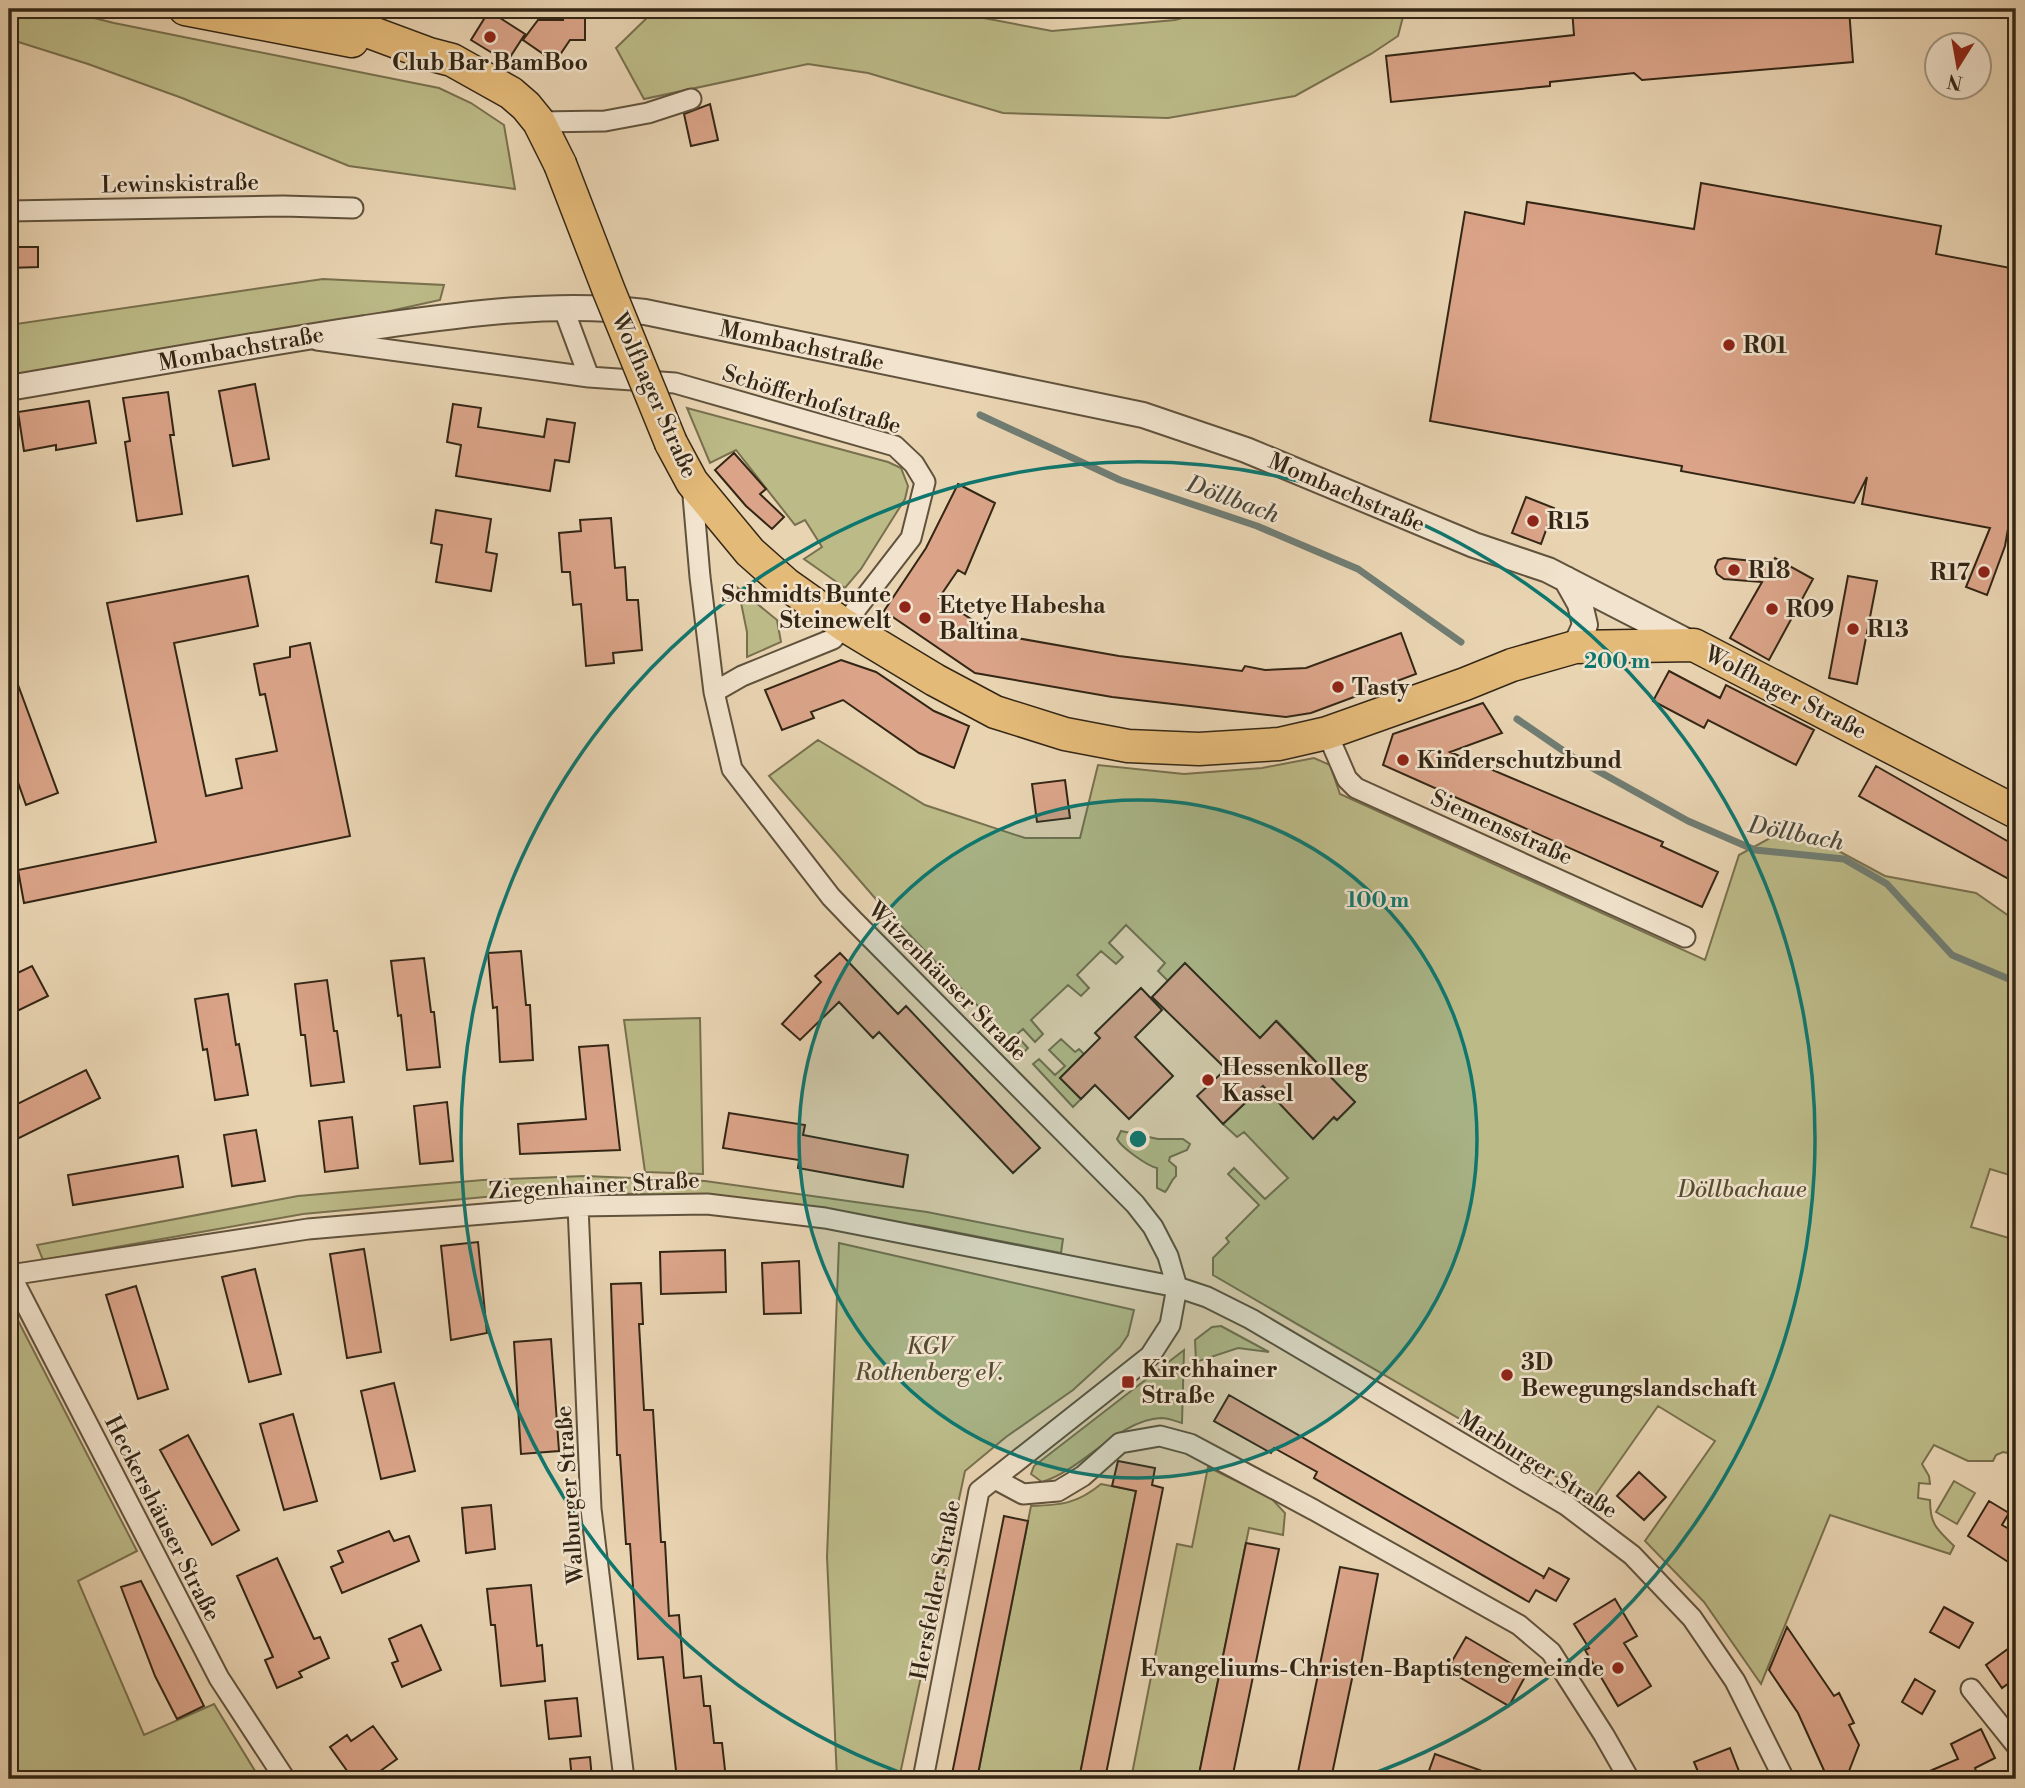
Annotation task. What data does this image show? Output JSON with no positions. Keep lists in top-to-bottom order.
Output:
{
  "streets": {
    "main road": ["Wolfhager Straße"],
    "street": [
      "Lewinskistraße",
      "Mombachstraße",
      "Schöfferhofstraße",
      "Siemensstraße",
      "Witzenhäuser Straße",
      "Ziegenhainer Straße",
      "Marburger Straße",
      "Walburger Straße",
      "Heckershäuser Straße",
      "Hersfelder Straße"
    ]
  },
  "crossings": [
    ["Mombachstraße", "Wolfhager Straße"],
    ["Mombachstraße", "Schöfferhofstraße"],
    ["Wolfhager Straße", "Schöfferhofstraße"],
    ["Wolfhager Straße", "Siemensstraße"],
    ["Wolfhager Straße", "Witzenhäuser Straße"],
    ["Witzenhäuser Straße", "Ziegenhainer Straße"],
    ["Witzenhäuser Straße", "Marburger Straße"],
    ["Witzenhäuser Straße", "Hersfelder Straße"],
    ["Ziegenhainer Straße", "Marburger Straße"],
    ["Ziegenhainer Straße", "Walburger Straße"],
    ["Ziegenhainer Straße", "Heckershäuser Straße"],
    ["Ziegenhainer Straße", "Hersfelder Straße"],
    ["Marburger Straße", "Hersfelder Straße"]
  ],
  "water": ["Döllbach"],
  "parks": ["Döllbachaue", "KGV Rothenberg eV."],
  "places": {
    "other": [
      "Club Bar BamBoo",
      "R01",
      "R15",
      "R18",
      "R17",
      "Schmidts Bunte Steinewelt",
      "R09",
      "Etetye Habesha Baltina",
      "R13",
      "Tasty",
      "Kinderschutzbund",
      "Hessenkolleg Kassel",
      "3D Bewegungslandschaft",
      "Evangeliums-Christen-Baptistengemeinde"
    ],
    "transit": ["Kirchhainer Straße"]
  },
  "north": "bottom",
  "rings": ["200 m", "100 m"]
}
